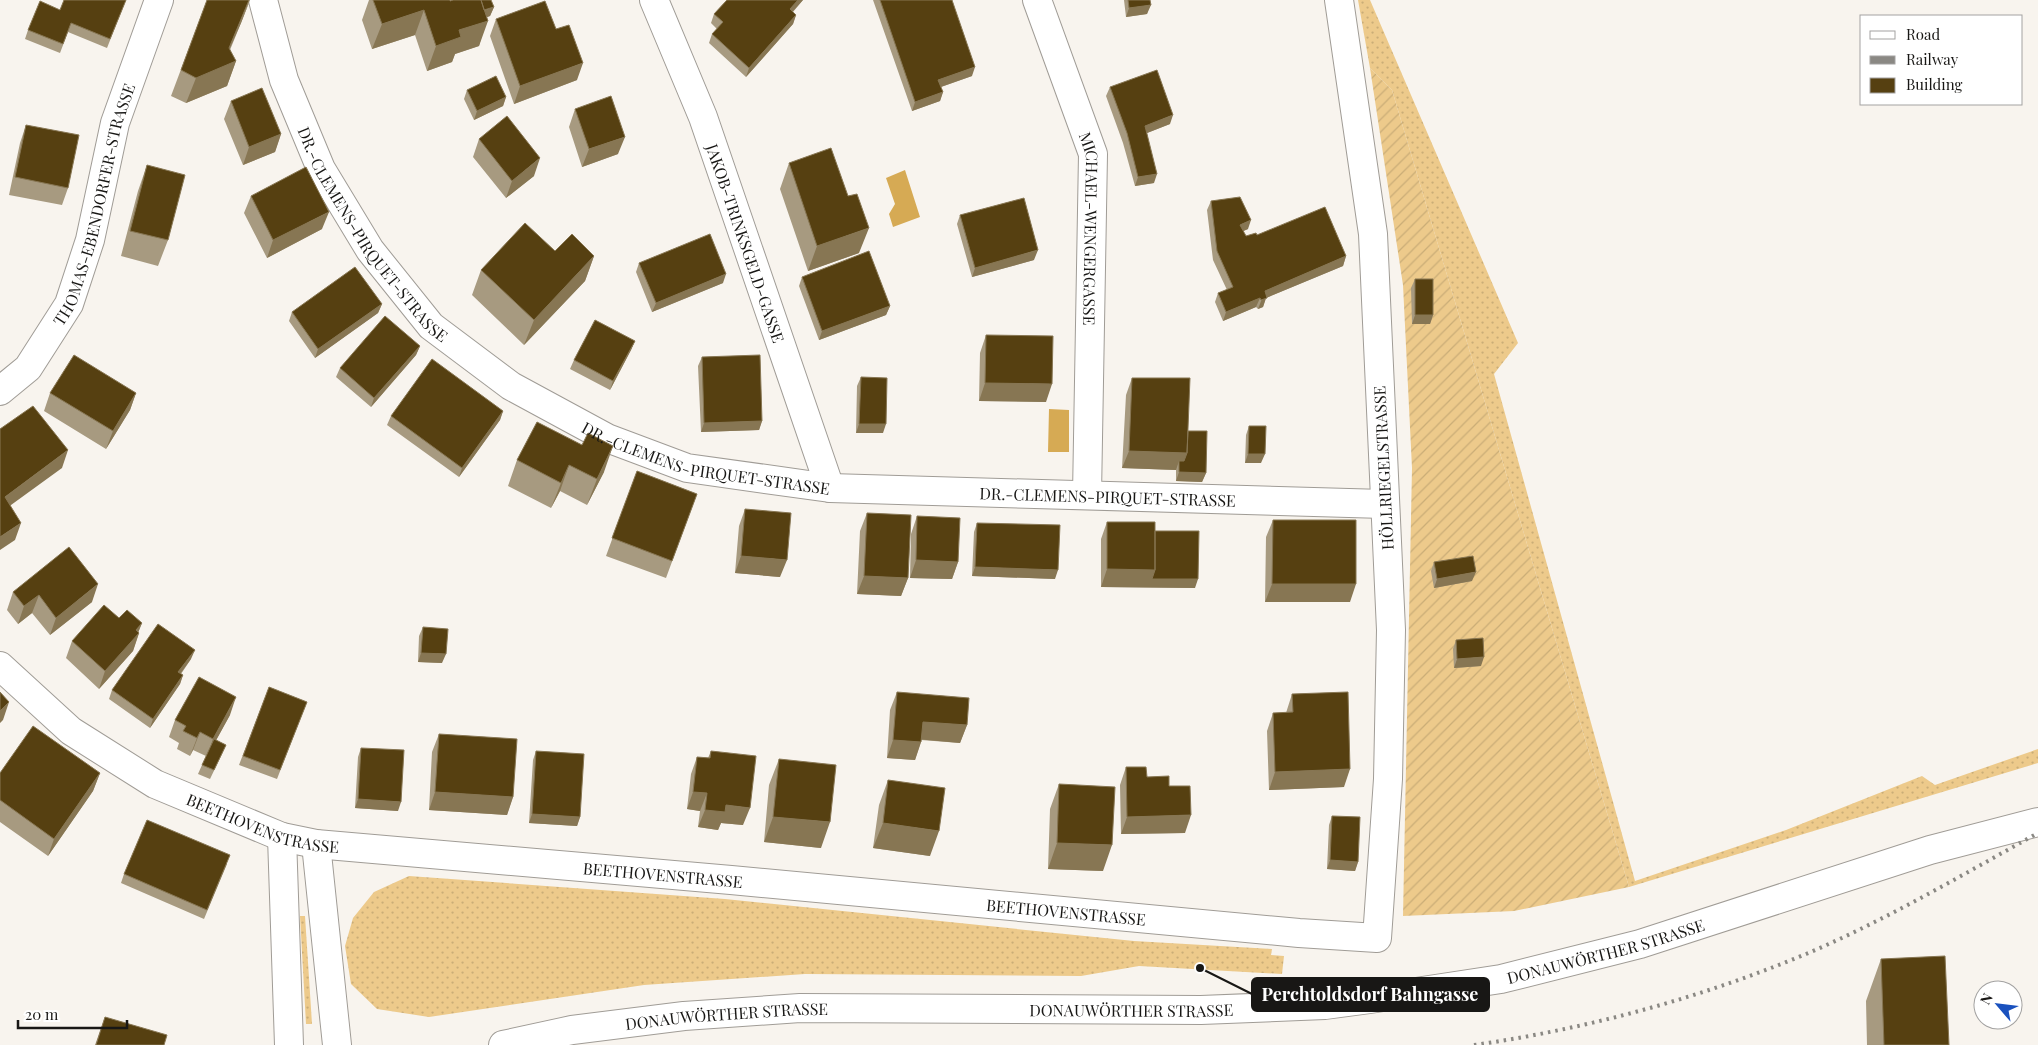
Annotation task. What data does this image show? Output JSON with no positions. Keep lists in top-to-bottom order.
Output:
{
  "streets": {
    "street": [
      "THOMAS-EBENDORFER-STRASSE",
      "MICHAEL-WENGERGASSE",
      "DR.-CLEMENS-PIRQUET-STRASSE",
      "JAKOB-TRINKSGELD-GASSE",
      "HÖLLRIEGELSTRASSE",
      "BEETHOVENSTRASSE",
      "DONAUWÖRTHER STRASSE"
    ]
  },
  "crossings": [
    ["MICHAEL-WENGERGASSE", "DR.-CLEMENS-PIRQUET-STRASSE"],
    ["DR.-CLEMENS-PIRQUET-STRASSE", "JAKOB-TRINKSGELD-GASSE"],
    ["DR.-CLEMENS-PIRQUET-STRASSE", "HÖLLRIEGELSTRASSE"],
    ["HÖLLRIEGELSTRASSE", "BEETHOVENSTRASSE"]
  ],
  "places": ["Perchtoldsdorf Bahngasse"],
  "legend": ["Road", "Railway", "Building"],
  "scale_bar": "20 m",
  "north": "top left"
}
